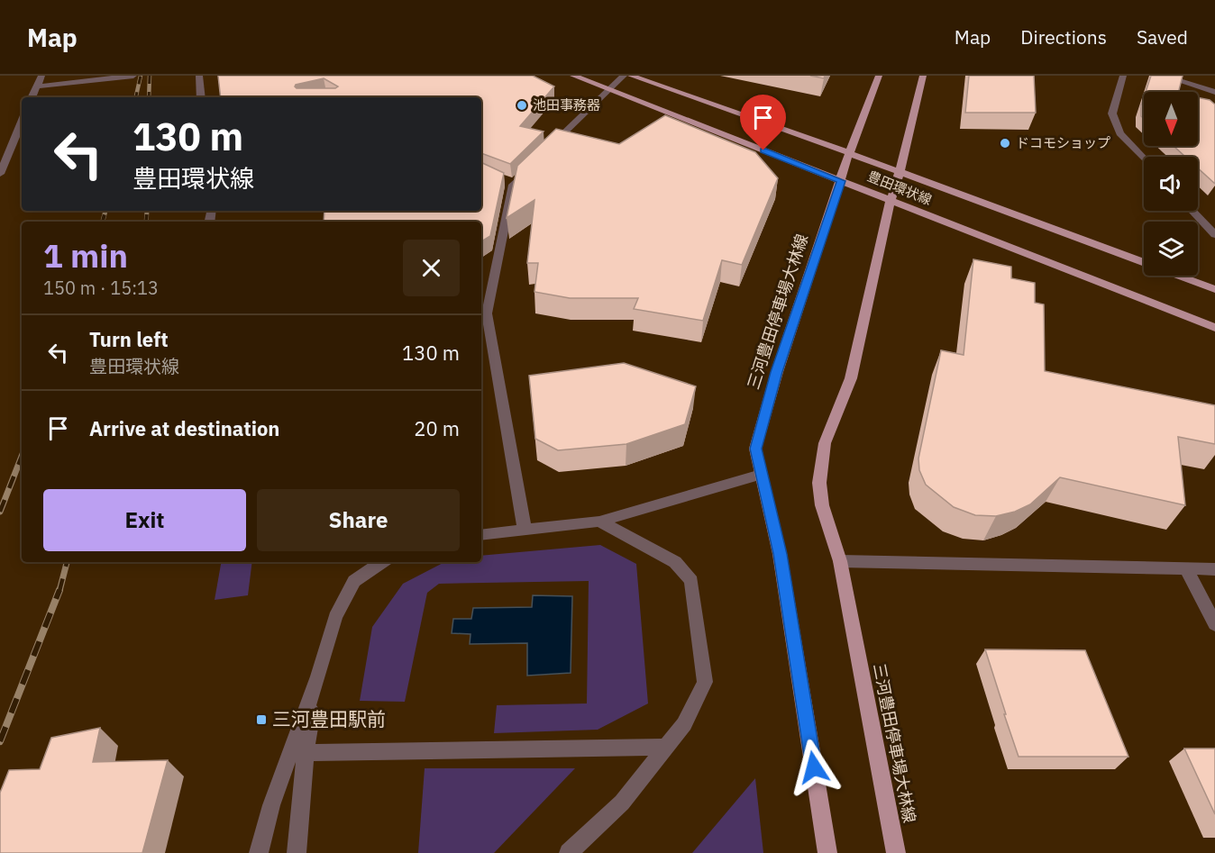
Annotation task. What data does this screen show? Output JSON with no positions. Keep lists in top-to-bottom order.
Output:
{
  "streets": {
    "main road": ["豊田環状線", "三河豊田停車場大林線"]
  },
  "crossings": [
    ["豊田環状線", "三河豊田停車場大林線"]
  ],
  "places": {
    "other": ["池田事務器", "ドコモショップ"],
    "transit": ["三河豊田駅前"]
  },
  "north": "bottom",
  "page": {
    "header": "Map",
    "nav": ["Map", "Directions", "Saved"],
    "turn": ["130 m", "豊田環状線"],
    "heading": ["1 min", "150 m · 15:13"],
    "list": [
      {
        "name": "Turn left",
        "note": "豊田環状線",
        "value": "130 m"
      },
      {
        "name": "Arrive at destination",
        "value": "20 m"
      }
    ],
    "buttons": ["Exit", "Share"]
  }
}
